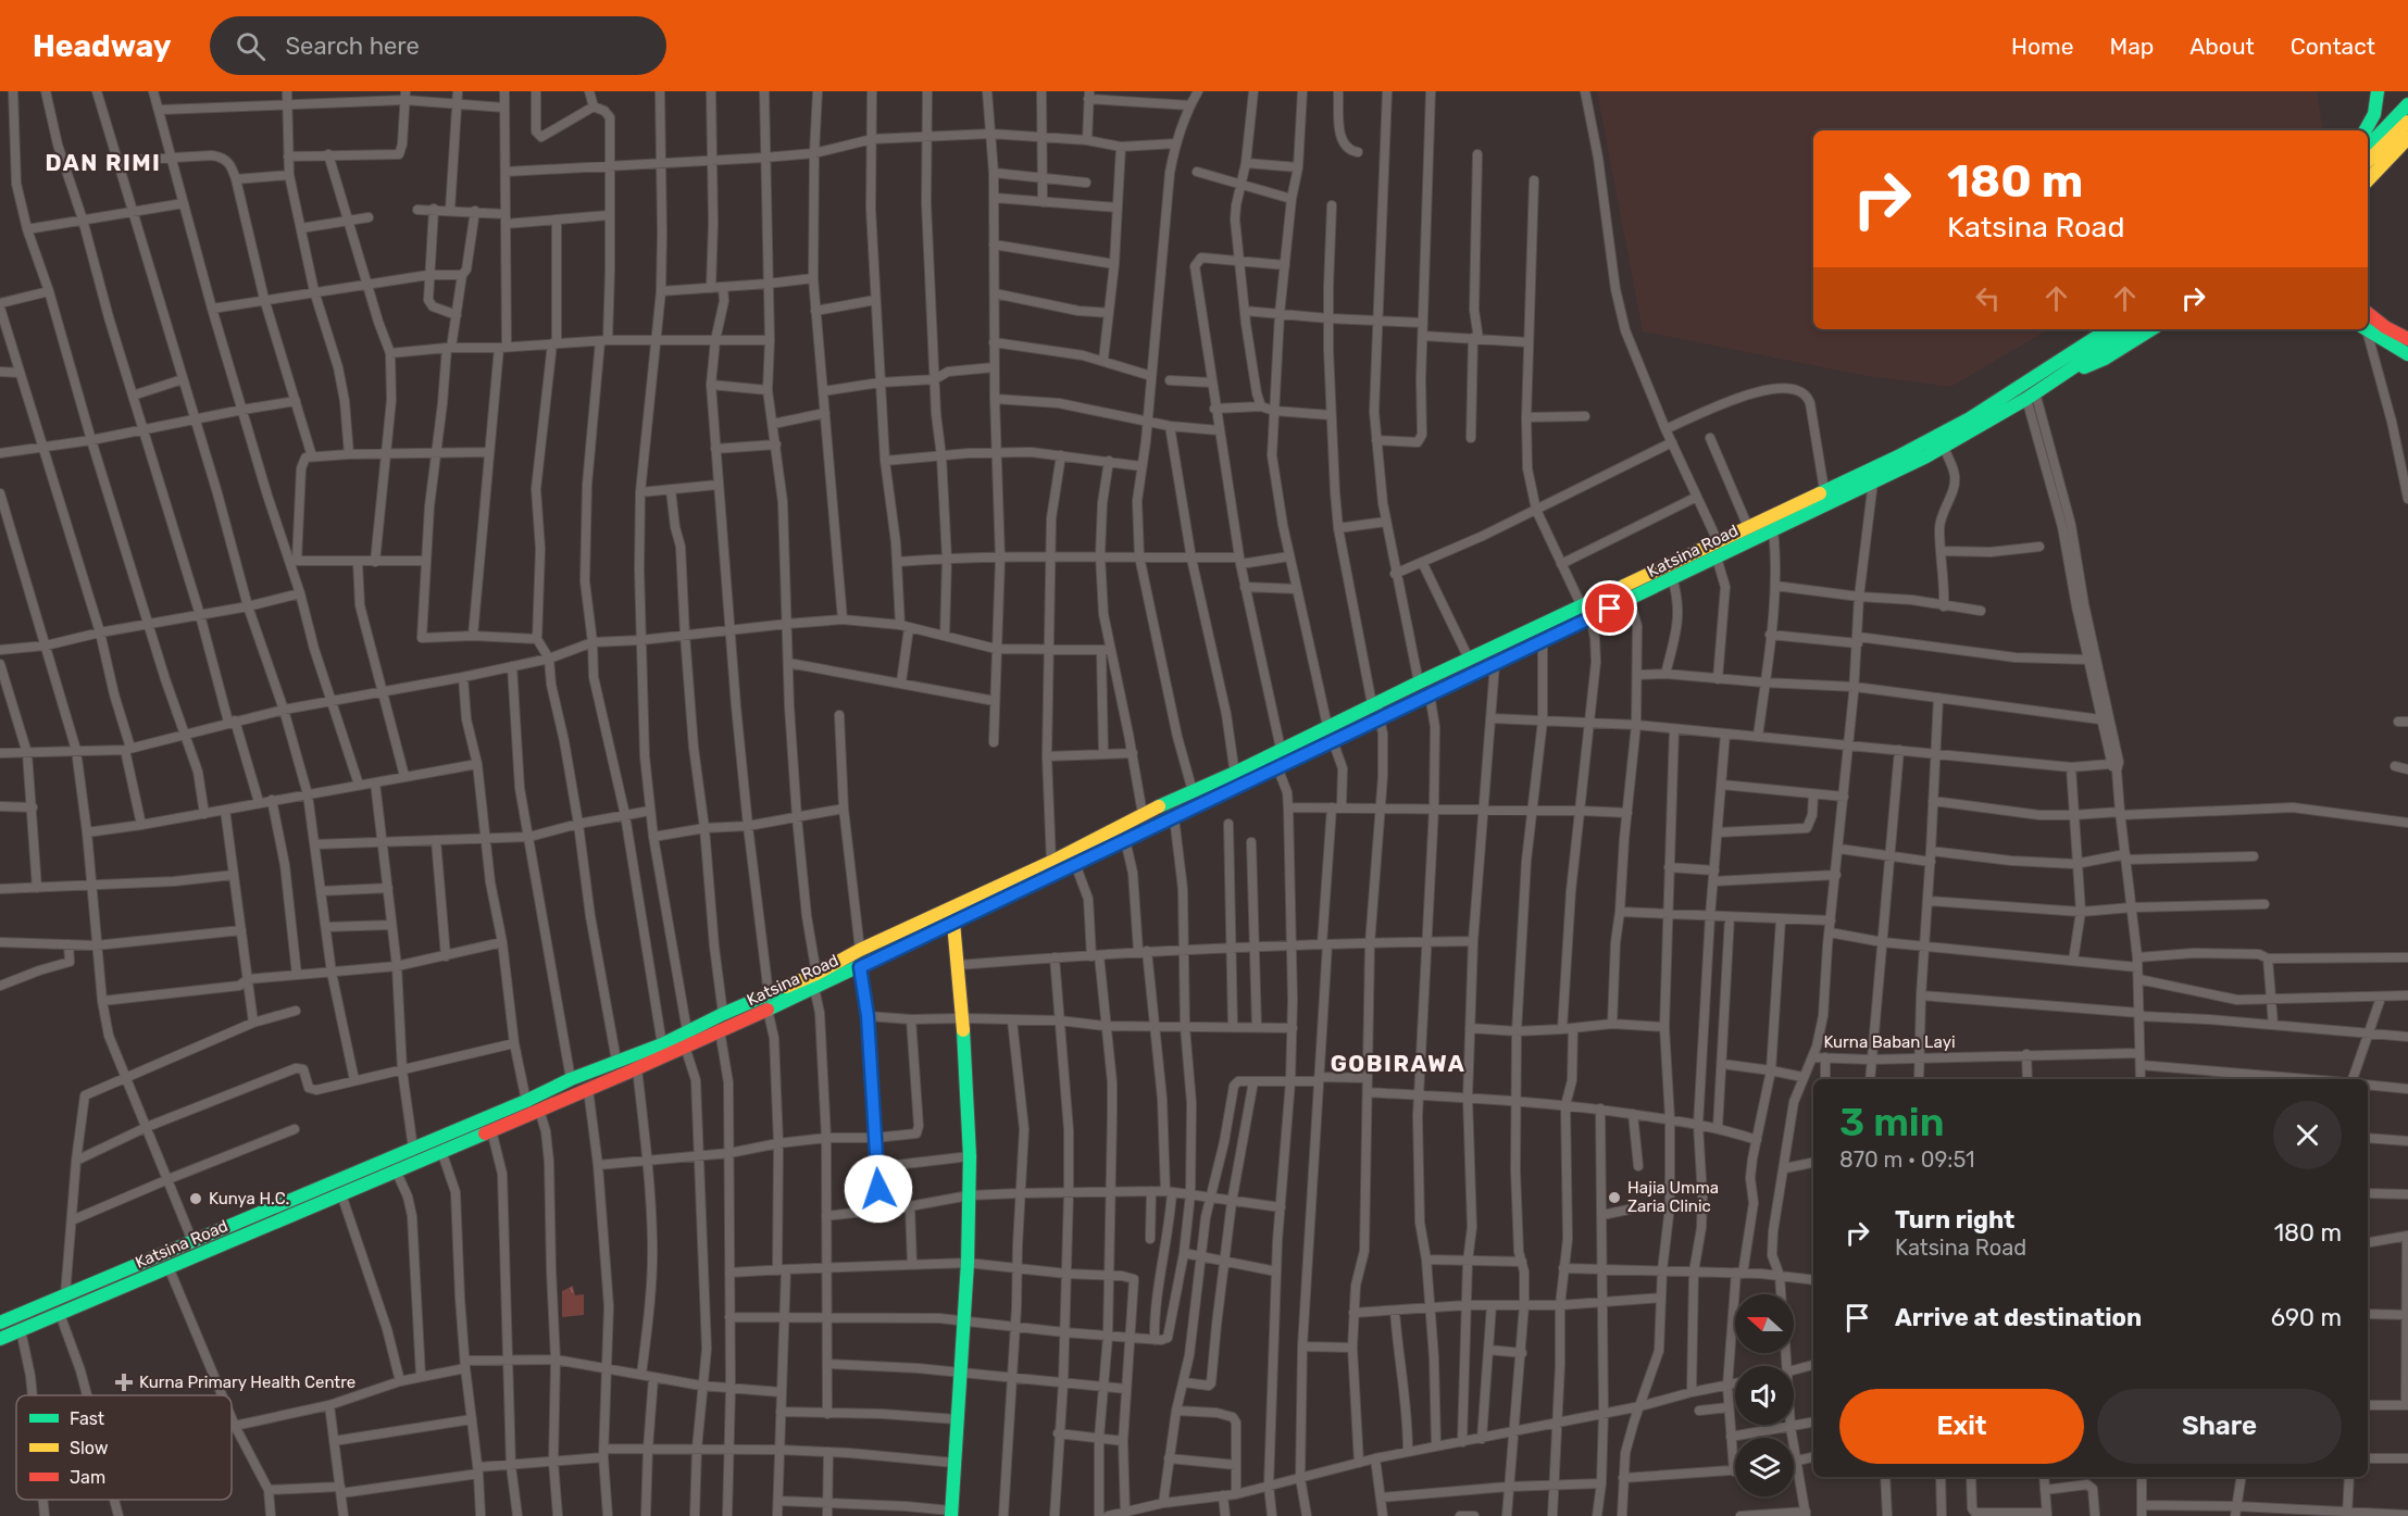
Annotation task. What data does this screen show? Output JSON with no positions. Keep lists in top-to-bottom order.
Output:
{
  "streets": {
    "main road": ["Katsina Road"],
    "street": ["Kurna Baban Layi"]
  },
  "crossings": [
    ["Katsina Road", "Kurna Baban Layi"]
  ],
  "districts": ["DAN RIMI", "GOBIRAWA"],
  "places": {
    "other": ["Hajia Umma Zaria Clinic", "Kunya H.C."],
    "health": ["Kurna Primary Health Centre"]
  },
  "legend": ["Fast", "Slow", "Jam"],
  "north": "left",
  "page": {
    "header": "Headway",
    "search": "Search here",
    "nav": [
      "Home",
      "Map",
      "About",
      "Contact"
    ],
    "turn": ["180 m", "Katsina Road"],
    "heading": ["3 min", "870 m · 09:51"],
    "list": [
      {
        "name": "Turn right",
        "note": "Katsina Road",
        "value": "180 m"
      },
      {
        "name": "Arrive at destination",
        "value": "690 m"
      }
    ],
    "buttons": ["Exit", "Share"]
  }
}
